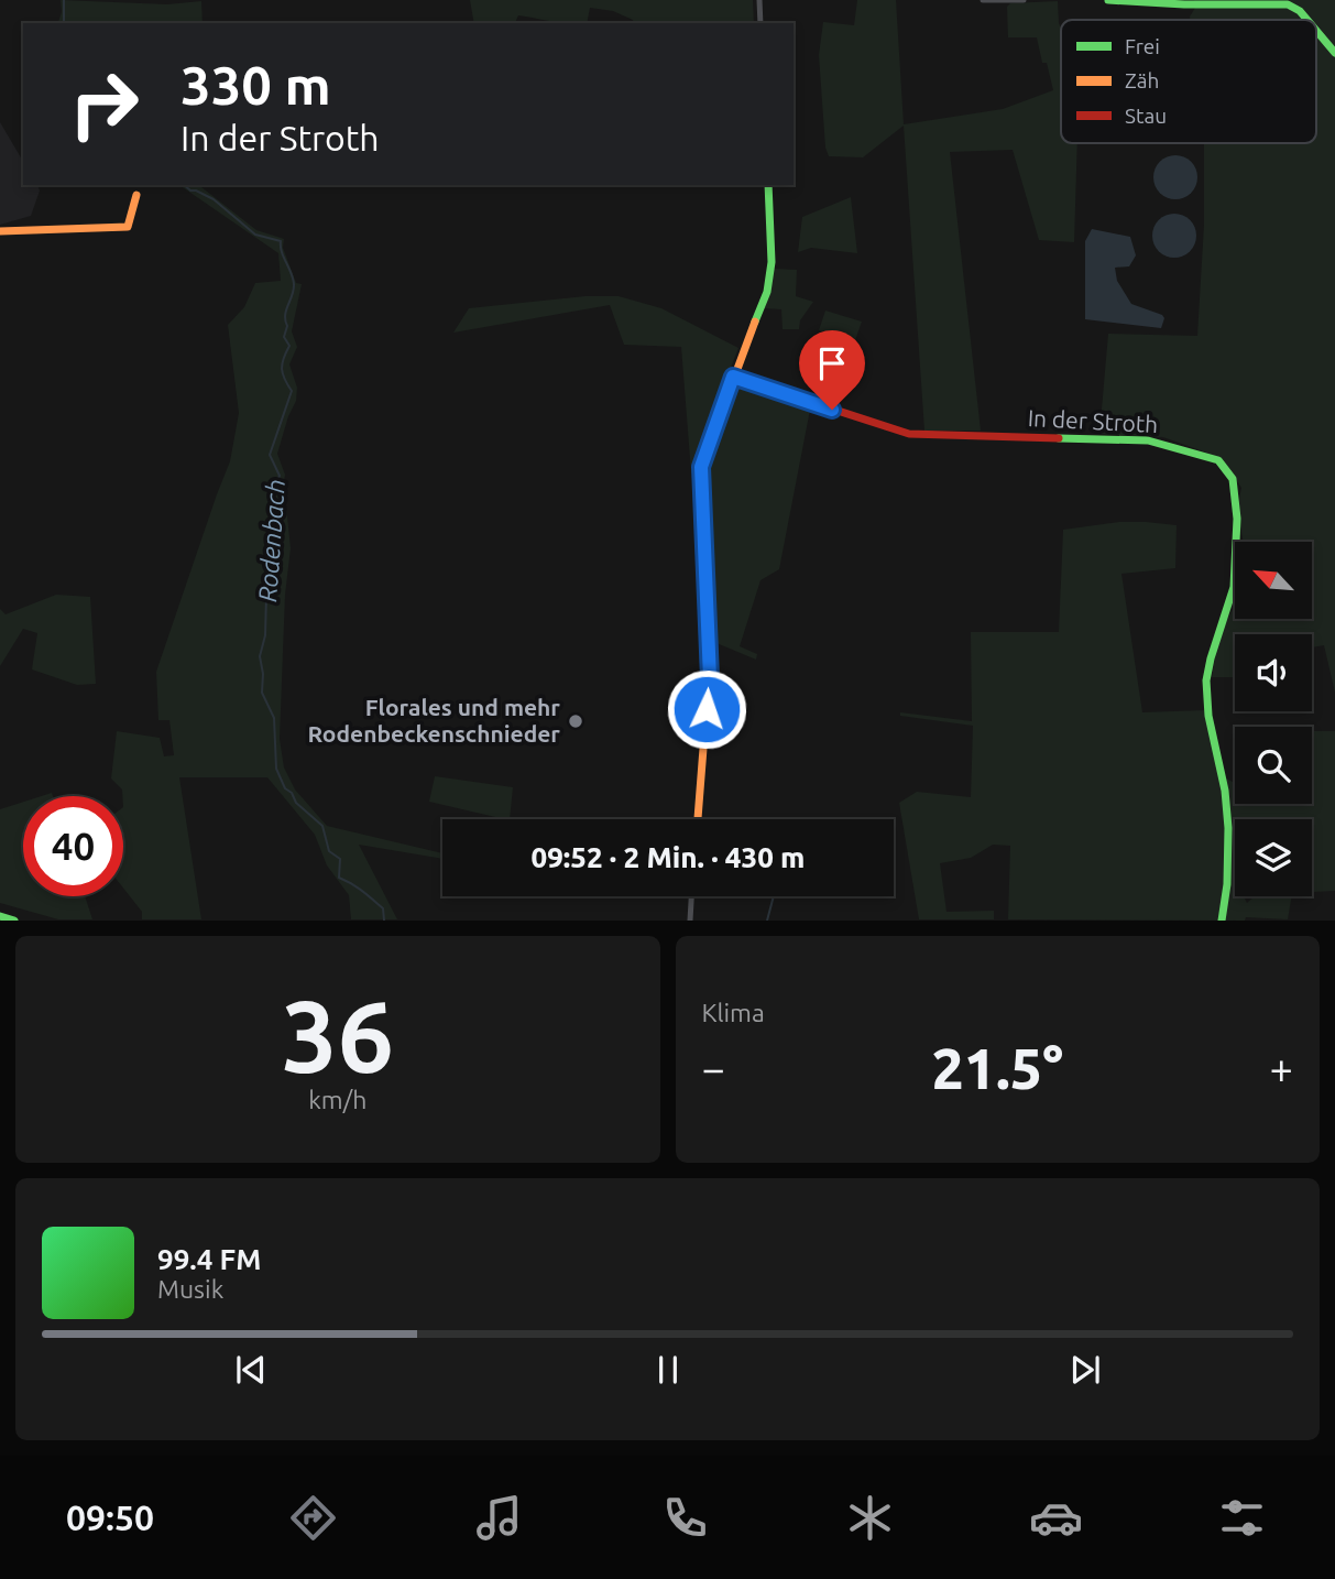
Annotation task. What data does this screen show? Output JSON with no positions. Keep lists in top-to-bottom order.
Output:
{
  "streets": {
    "street": ["In der Stroth"]
  },
  "water": ["Rodenbach"],
  "places": ["Florales und mehr Rodenbeckenschnieder"],
  "legend": ["Frei", "Zäh", "Stau"],
  "north": "top left",
  "page": {
    "turn": ["330 m", "In der Stroth"],
    "limit": "40",
    "trip": "09:52 · 2 Min. · 430 m",
    "tile": [
      ["36", "km/h"],
      "Klima"
    ],
    "heat": ["−", "21.5°", "+"],
    "song": ["99.4 FM", "Musik"],
    "tabs": "09:50"
  }
}
